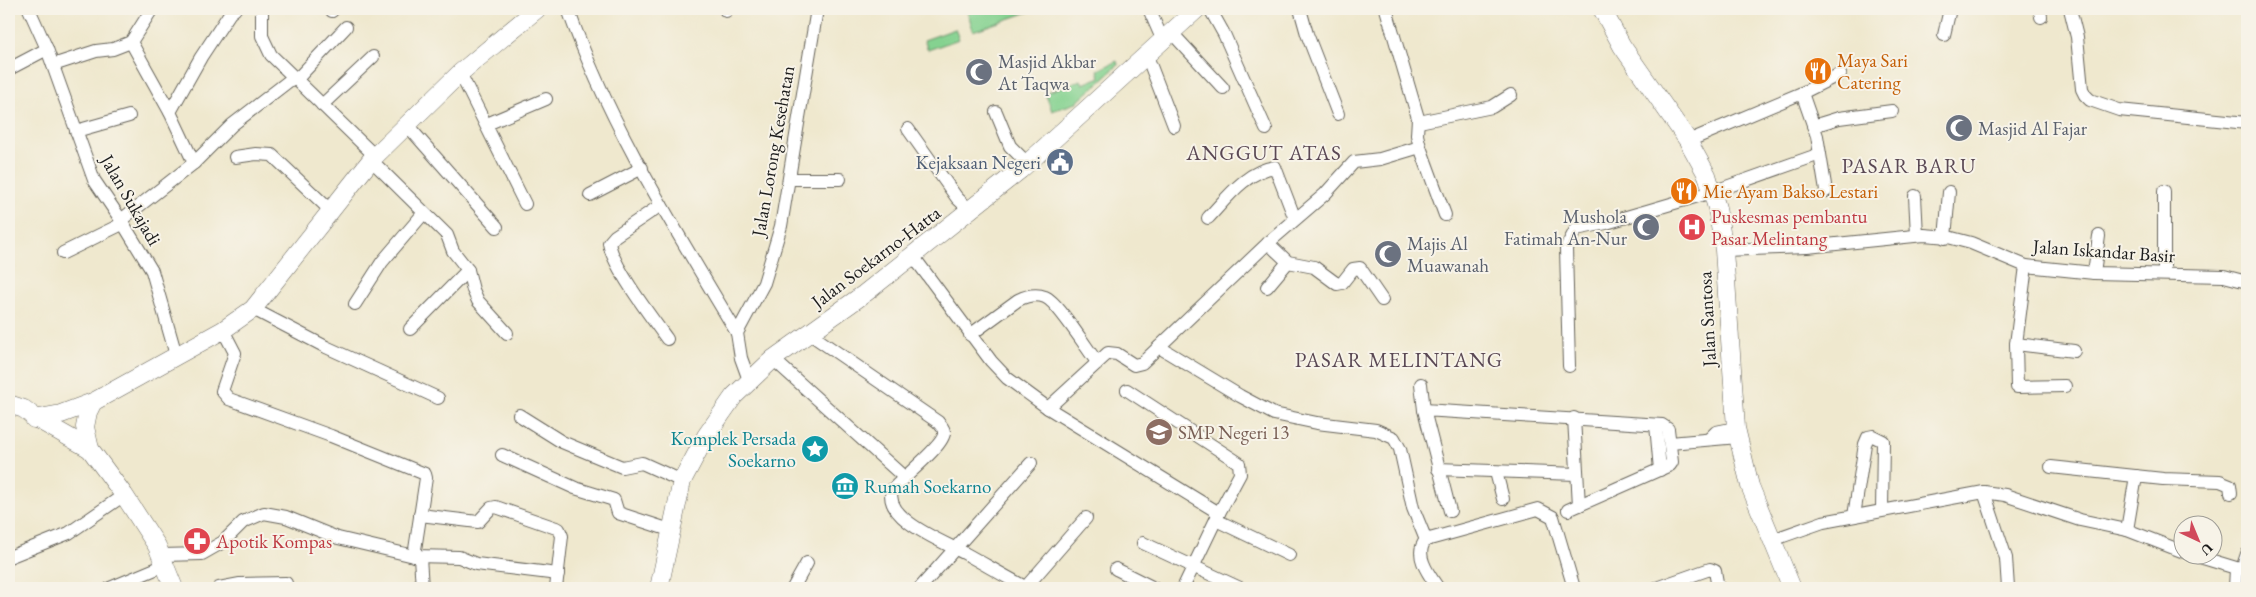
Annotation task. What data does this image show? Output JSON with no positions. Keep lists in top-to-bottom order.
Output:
{
  "streets": {
    "street": [
      "Jalan Lorong Kesehatan",
      "Jalan Sukajadi",
      "Jalan Iskandar Basir",
      "Jalan Soekarno-Hatta",
      "Jalan Santosa"
    ]
  },
  "crossings": [
    ["Jalan Iskandar Basir", "Jalan Santosa"]
  ],
  "districts": ["ANGGUT ATAS", "PASAR BARU", "PASAR MELINTANG"],
  "places": {
    "restaurant": ["Maya Sari Catering", "Mie Ayam Bakso Lestari"],
    "mosque": [
      "Masjid Akbar At Taqwa",
      "Masjid Al Fajar",
      "Mushola Fatimah An-Nur",
      "Majis Al Muawanah"
    ],
    "public building": ["Kejaksaan Negeri"],
    "hospital": ["Puskesmas pembantu Pasar Melintang"],
    "school or university": ["SMP Negeri 13"],
    "place": ["Komplek Persada Soekarno"],
    "museum": ["Rumah Soekarno"],
    "pharmacy": ["Apotik Kompas"]
  },
  "north": "bottom right"
}
